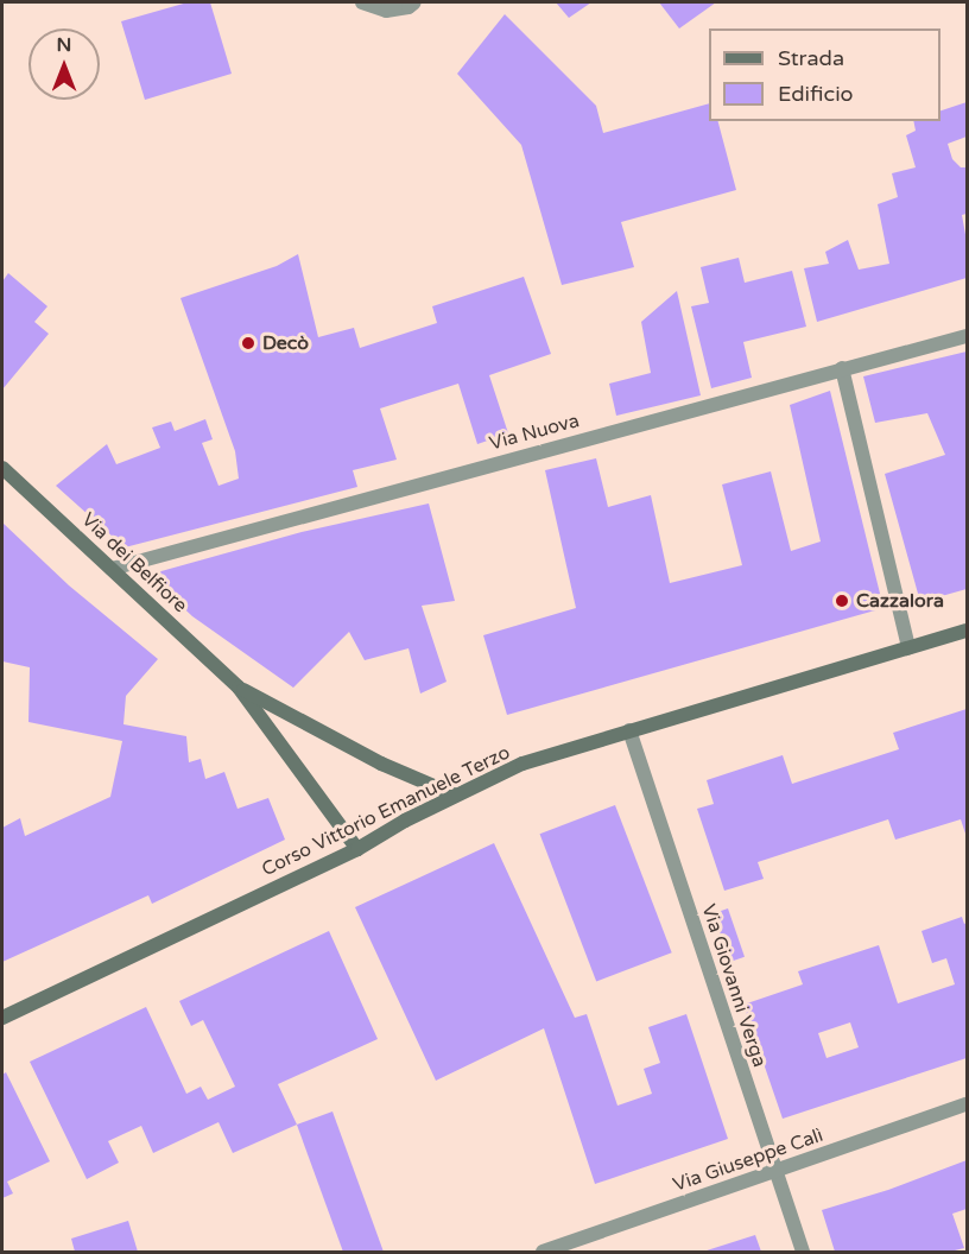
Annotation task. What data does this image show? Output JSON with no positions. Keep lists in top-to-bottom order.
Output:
{
  "streets": {
    "street": [
      "Via Nuova",
      "Via dei Belfiore",
      "Corso Vittorio Emanuele Terzo",
      "Via Giovanni Verga",
      "Via Giuseppe Calì"
    ]
  },
  "crossings": [
    ["Via Nuova", "Via dei Belfiore"],
    ["Corso Vittorio Emanuele Terzo", "Via Giovanni Verga"],
    ["Via Giovanni Verga", "Via Giuseppe Calì"]
  ],
  "places": ["Decò", "Cazzalora"],
  "legend": ["Strada", "Edificio"],
  "north": "top"
}
